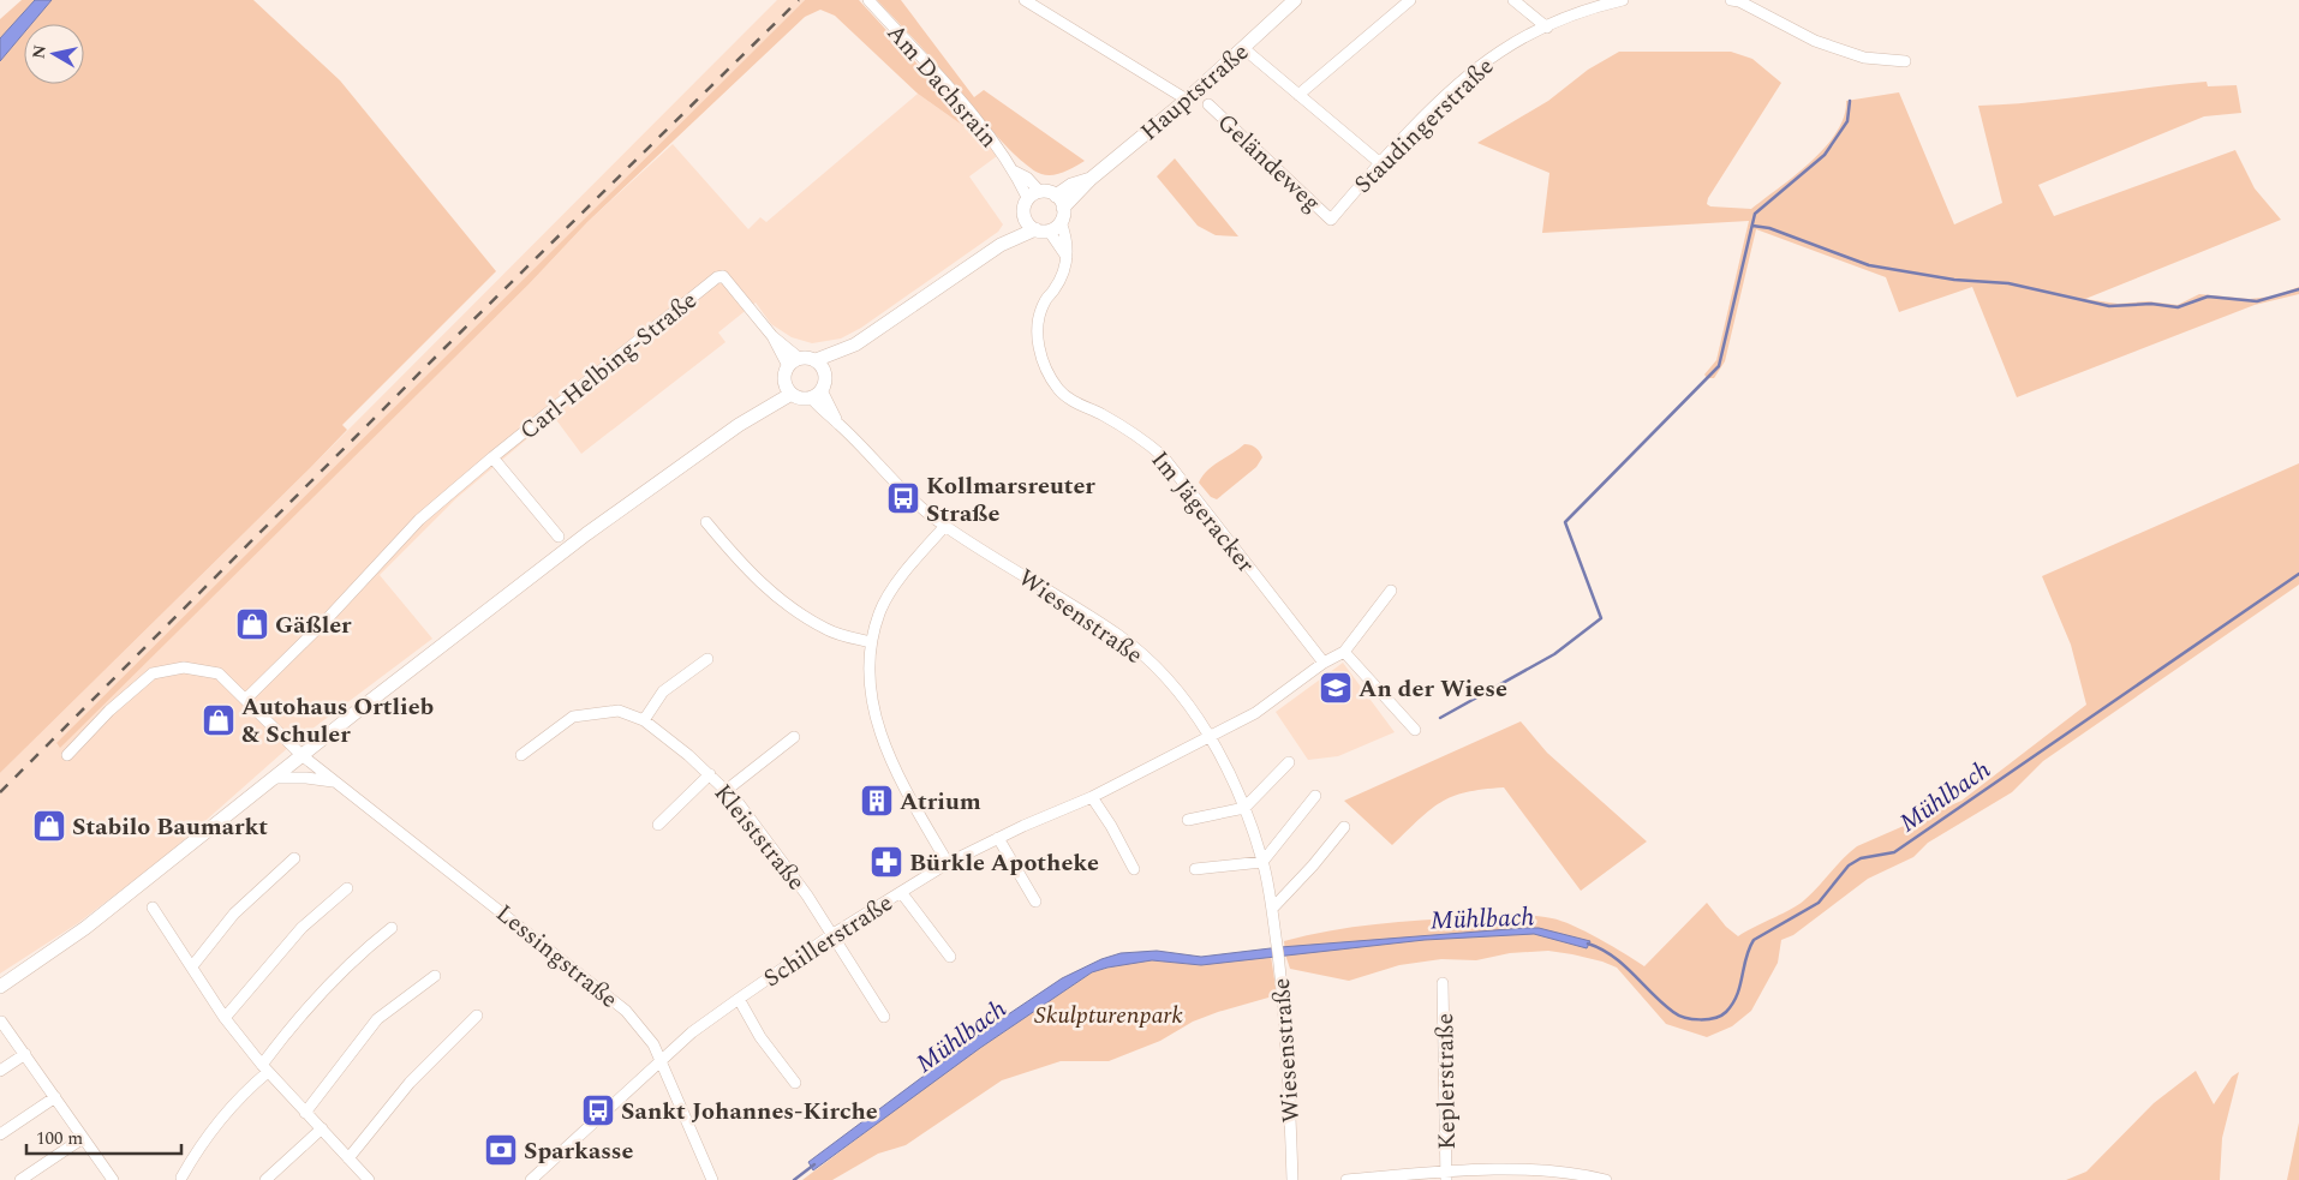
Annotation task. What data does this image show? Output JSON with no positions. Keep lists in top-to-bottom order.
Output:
{
  "streets": {
    "main road": ["Hauptstraße"],
    "street": [
      "Am Dachsrain",
      "Staudingerstraße",
      "Geländeweg",
      "Carl-Helbing-Straße",
      "Im Jägeracker",
      "Wiesenstraße",
      "Kleiststraße",
      "Schillerstraße",
      "Lessingstraße",
      "Keplerstraße"
    ]
  },
  "crossings": [
    ["Am Dachsrain", "Hauptstraße"],
    ["Am Dachsrain", "Im Jägeracker"],
    ["Hauptstraße", "Im Jägeracker"],
    ["Staudingerstraße", "Geländeweg"],
    ["Carl-Helbing-Straße", "Wiesenstraße"],
    ["Im Jägeracker", "Schillerstraße"],
    ["Wiesenstraße", "Schillerstraße"],
    ["Kleiststraße", "Schillerstraße"],
    ["Schillerstraße", "Lessingstraße"]
  ],
  "water": ["Mühlbach"],
  "parks": ["Skulpturenpark"],
  "places": {
    "bus stop": ["Kollmarsreuter Straße", "Sankt Johannes-Kirche"],
    "shop": ["Gäßler", "Autohaus Ortlieb & Schuler", "Stabilo Baumarkt"],
    "school or university": ["An der Wiese"],
    "building": ["Atrium"],
    "pharmacy": ["Bürkle Apotheke"],
    "bank": ["Sparkasse"]
  },
  "scale_bar": "100 m",
  "north": "left"
}
